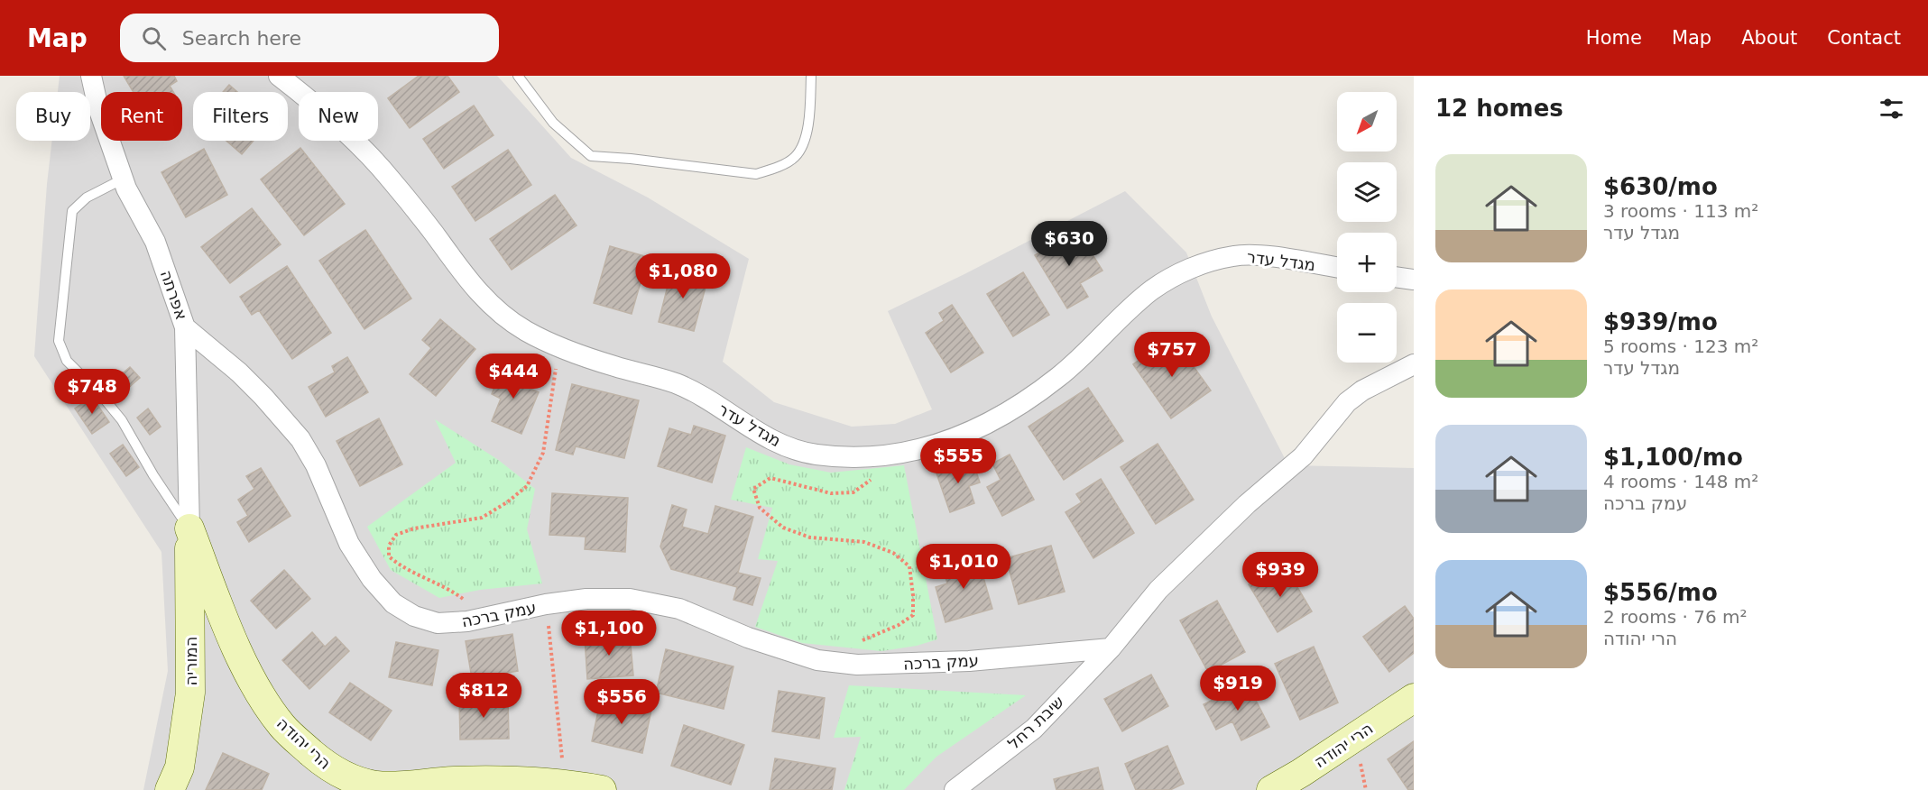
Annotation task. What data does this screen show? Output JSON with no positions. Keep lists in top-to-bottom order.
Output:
{
  "streets": {
    "street": [
      "מגדל עדר",
      "אפרתה",
      "עמק ברכה",
      "המוריה",
      "שיבת רחל",
      "הרי יהודה"
    ]
  },
  "crossings": [
    ["אפרתה", "עמק ברכה"],
    ["אפרתה", "המוריה"],
    ["אפרתה", "הרי יהודה"],
    ["עמק ברכה", "שיבת רחל"],
    ["המוריה", "הרי יהודה"]
  ],
  "north": "bottom left",
  "page": {
    "header": "Map",
    "search": "Search here",
    "nav": [
      "Home",
      "Map",
      "About",
      "Contact"
    ],
    "heading": "12 homes",
    "map_buttons": ["+", "−"],
    "chip": [
      "Buy",
      "Rent",
      "Filters",
      "New"
    ],
    "list": [
      {
        "name": "$630/mo",
        "note": "3 rooms · 113 m² · מגדל עדר"
      },
      {
        "name": "$939/mo",
        "note": "5 rooms · 123 m² · מגדל עדר"
      },
      {
        "name": "$1,100/mo",
        "note": "4 rooms · 148 m² · עמק ברכה"
      },
      {
        "name": "$556/mo",
        "note": "2 rooms · 76 m² · הרי יהודה"
      }
    ],
    "price": [
      "$630",
      "$1,080",
      "$757",
      "$444",
      "$748",
      "$555",
      "$1,010",
      "$939",
      "$1,100",
      "$919",
      "$812",
      "$556"
    ]
  }
}
